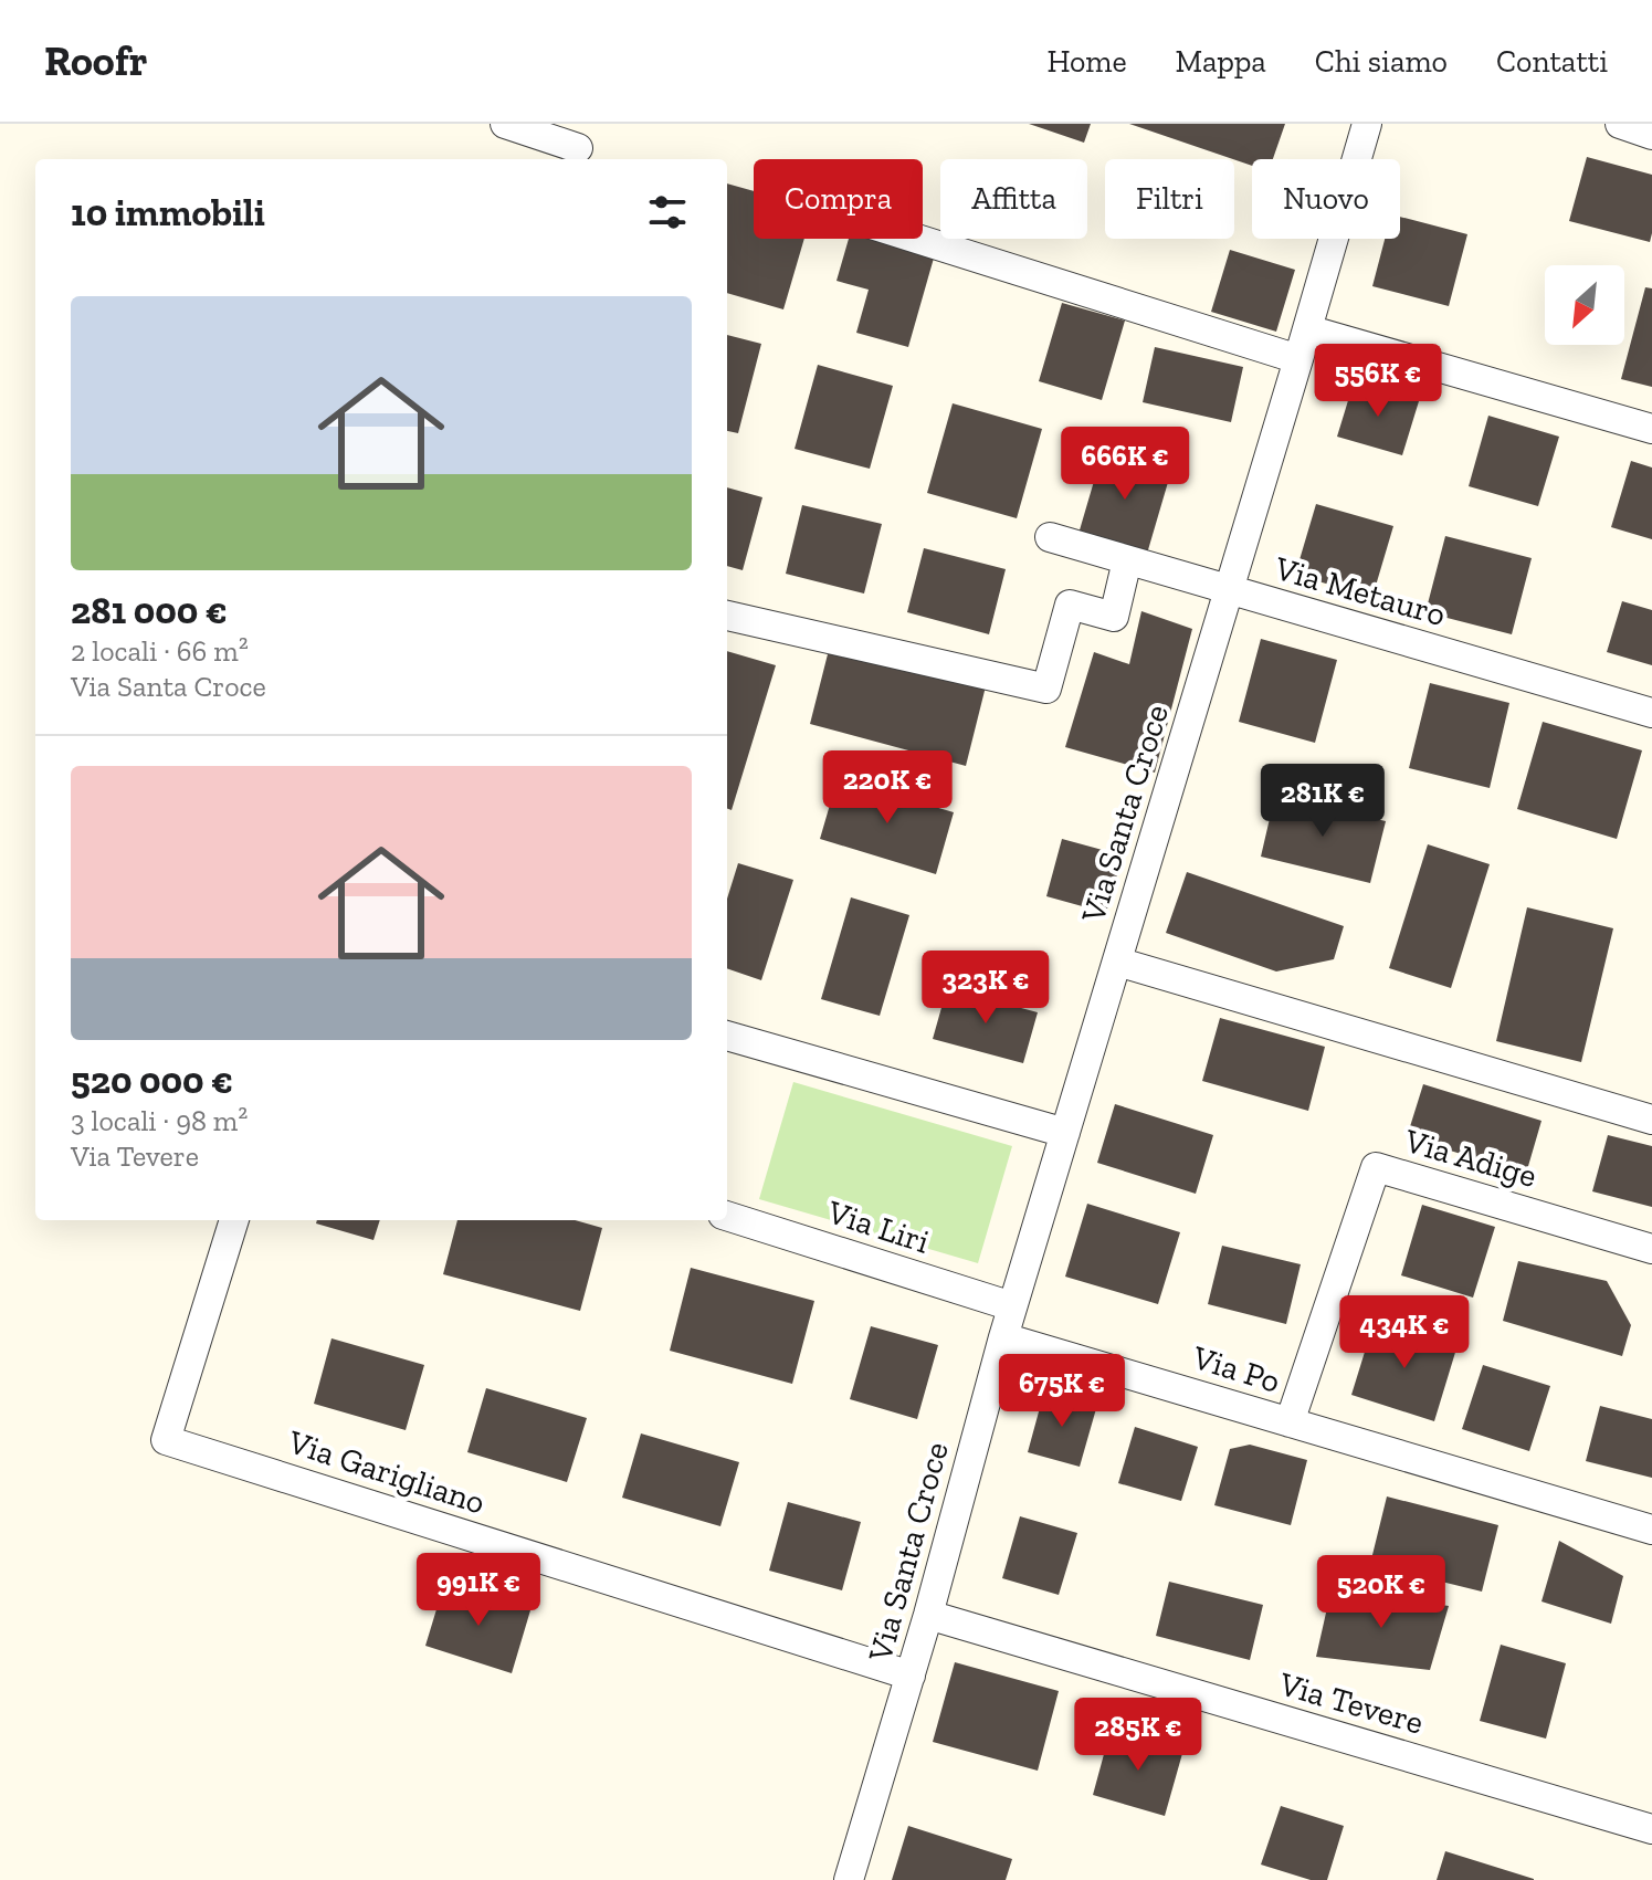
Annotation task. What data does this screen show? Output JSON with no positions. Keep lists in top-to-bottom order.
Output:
{
  "streets": {
    "street": [
      "Via Metauro",
      "Via Santa Croce",
      "Via Adige",
      "Via Liri",
      "Via Po",
      "Via Garigliano",
      "Via Tevere"
    ]
  },
  "crossings": [
    ["Via Metauro", "Via Santa Croce"],
    ["Via Santa Croce", "Via Liri"],
    ["Via Santa Croce", "Via Po"],
    ["Via Santa Croce", "Via Garigliano"],
    ["Via Santa Croce", "Via Tevere"],
    ["Via Adige", "Via Po"]
  ],
  "north": "bottom left",
  "page": {
    "header": "Roofr",
    "nav": [
      "Home",
      "Mappa",
      "Chi siamo",
      "Contatti"
    ],
    "chip": [
      "Compra",
      "Affitta",
      "Filtri",
      "Nuovo"
    ],
    "heading": "10 immobili",
    "list": [
      {
        "name": "281 000 €",
        "note": "2 locali · 66 m² · Via Santa Croce"
      },
      {
        "name": "520 000 €",
        "note": "3 locali · 98 m² · Via Tevere"
      }
    ],
    "price": [
      "556K €",
      "666K €",
      "220K €",
      "281K €",
      "323K €",
      "434K €",
      "675K €",
      "991K €",
      "520K €",
      "285K €"
    ]
  }
}
